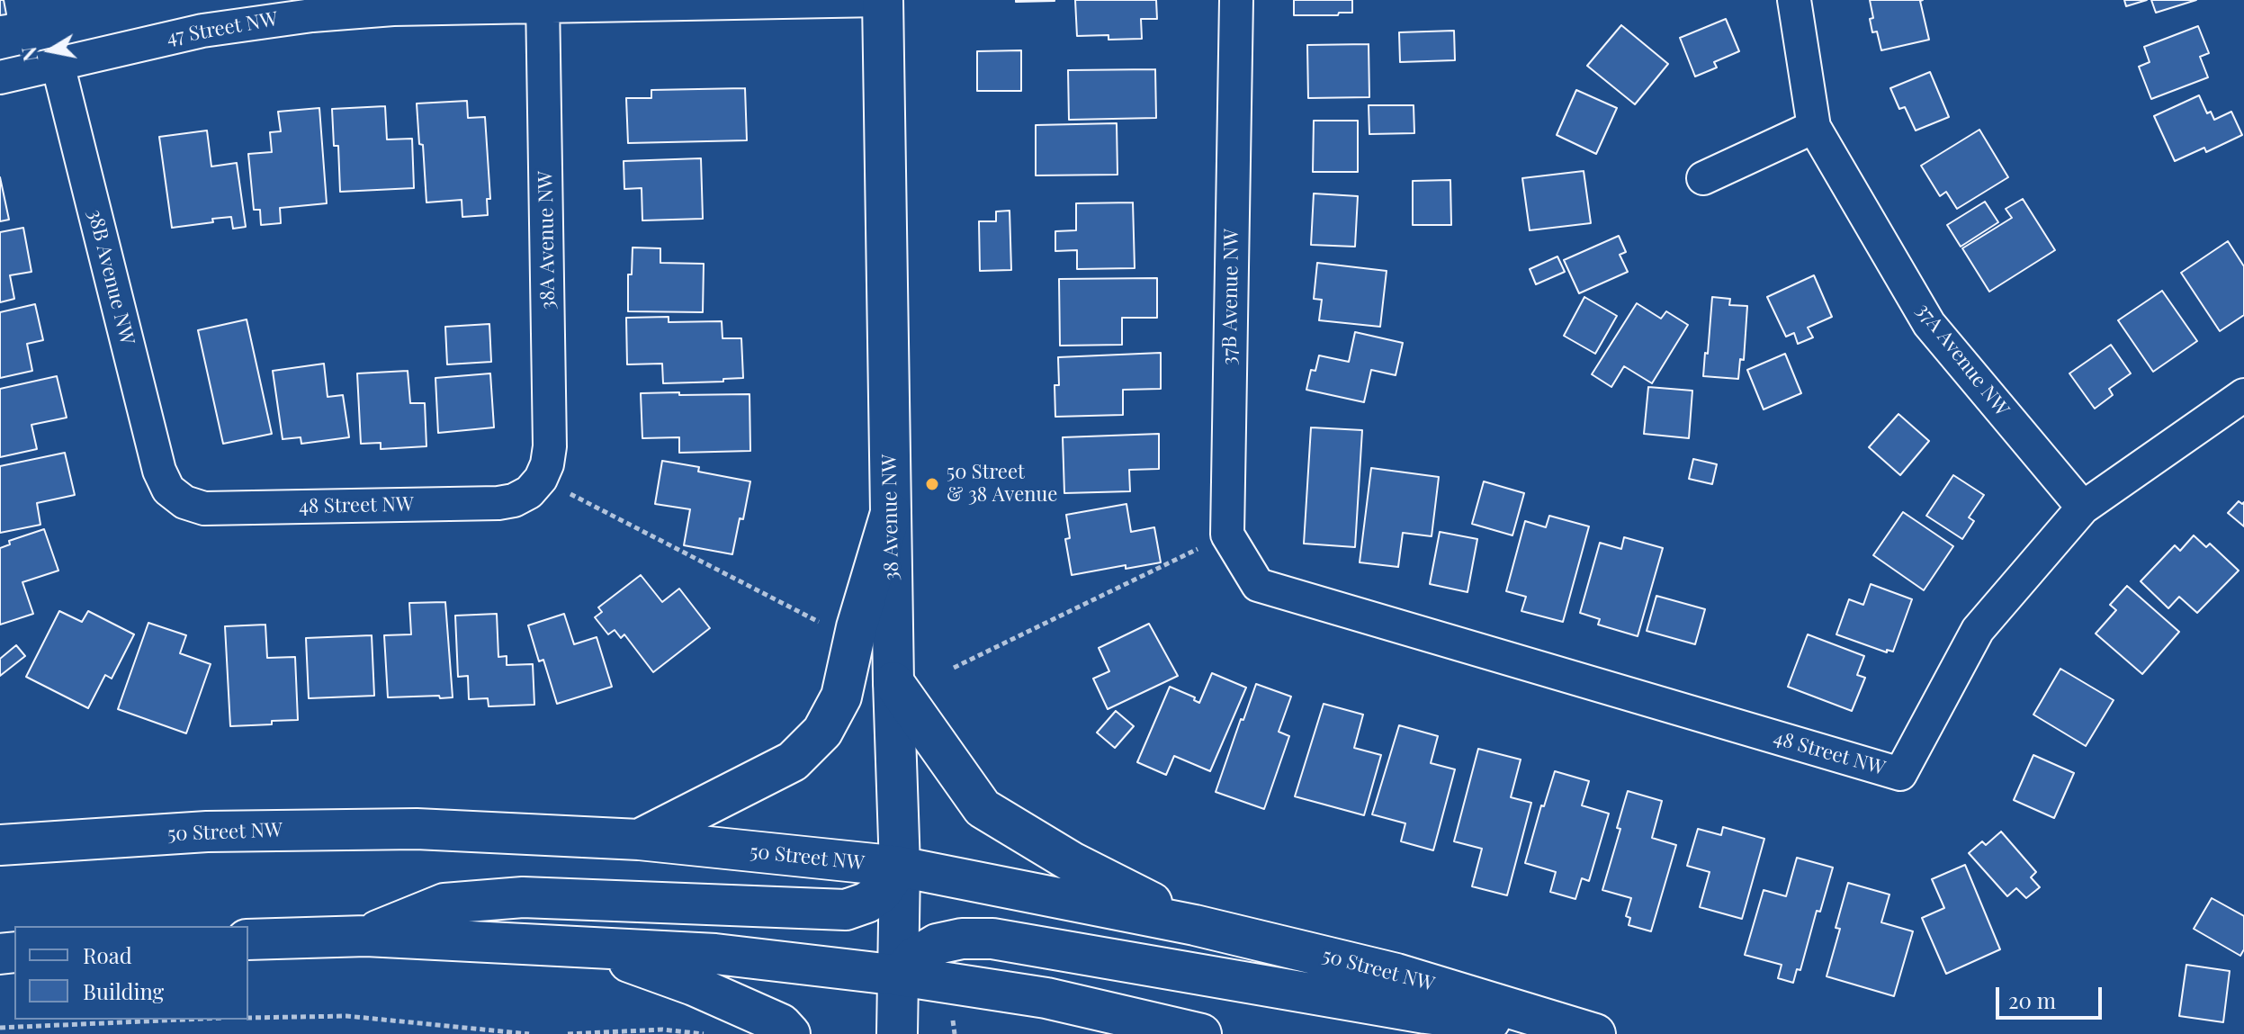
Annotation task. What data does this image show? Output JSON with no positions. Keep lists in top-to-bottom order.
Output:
{
  "streets": {
    "main road": ["38 Avenue NW", "50 Street NW"],
    "street": [
      "47 Street NW",
      "38A Avenue NW",
      "38B Avenue NW",
      "37B Avenue NW",
      "37A Avenue NW",
      "48 Street NW"
    ]
  },
  "crossings": [
    ["47 Street NW", "38A Avenue NW"],
    ["47 Street NW", "38B Avenue NW"],
    ["47 Street NW", "38 Avenue NW"],
    ["38A Avenue NW", "48 Street NW"],
    ["38B Avenue NW", "48 Street NW"],
    ["37B Avenue NW", "48 Street NW"],
    ["37A Avenue NW", "48 Street NW"],
    ["38 Avenue NW", "50 Street NW"]
  ],
  "places": ["50 Street & 38 Avenue"],
  "legend": ["Road", "Building"],
  "scale_bar": "20 m",
  "north": "left"
}
